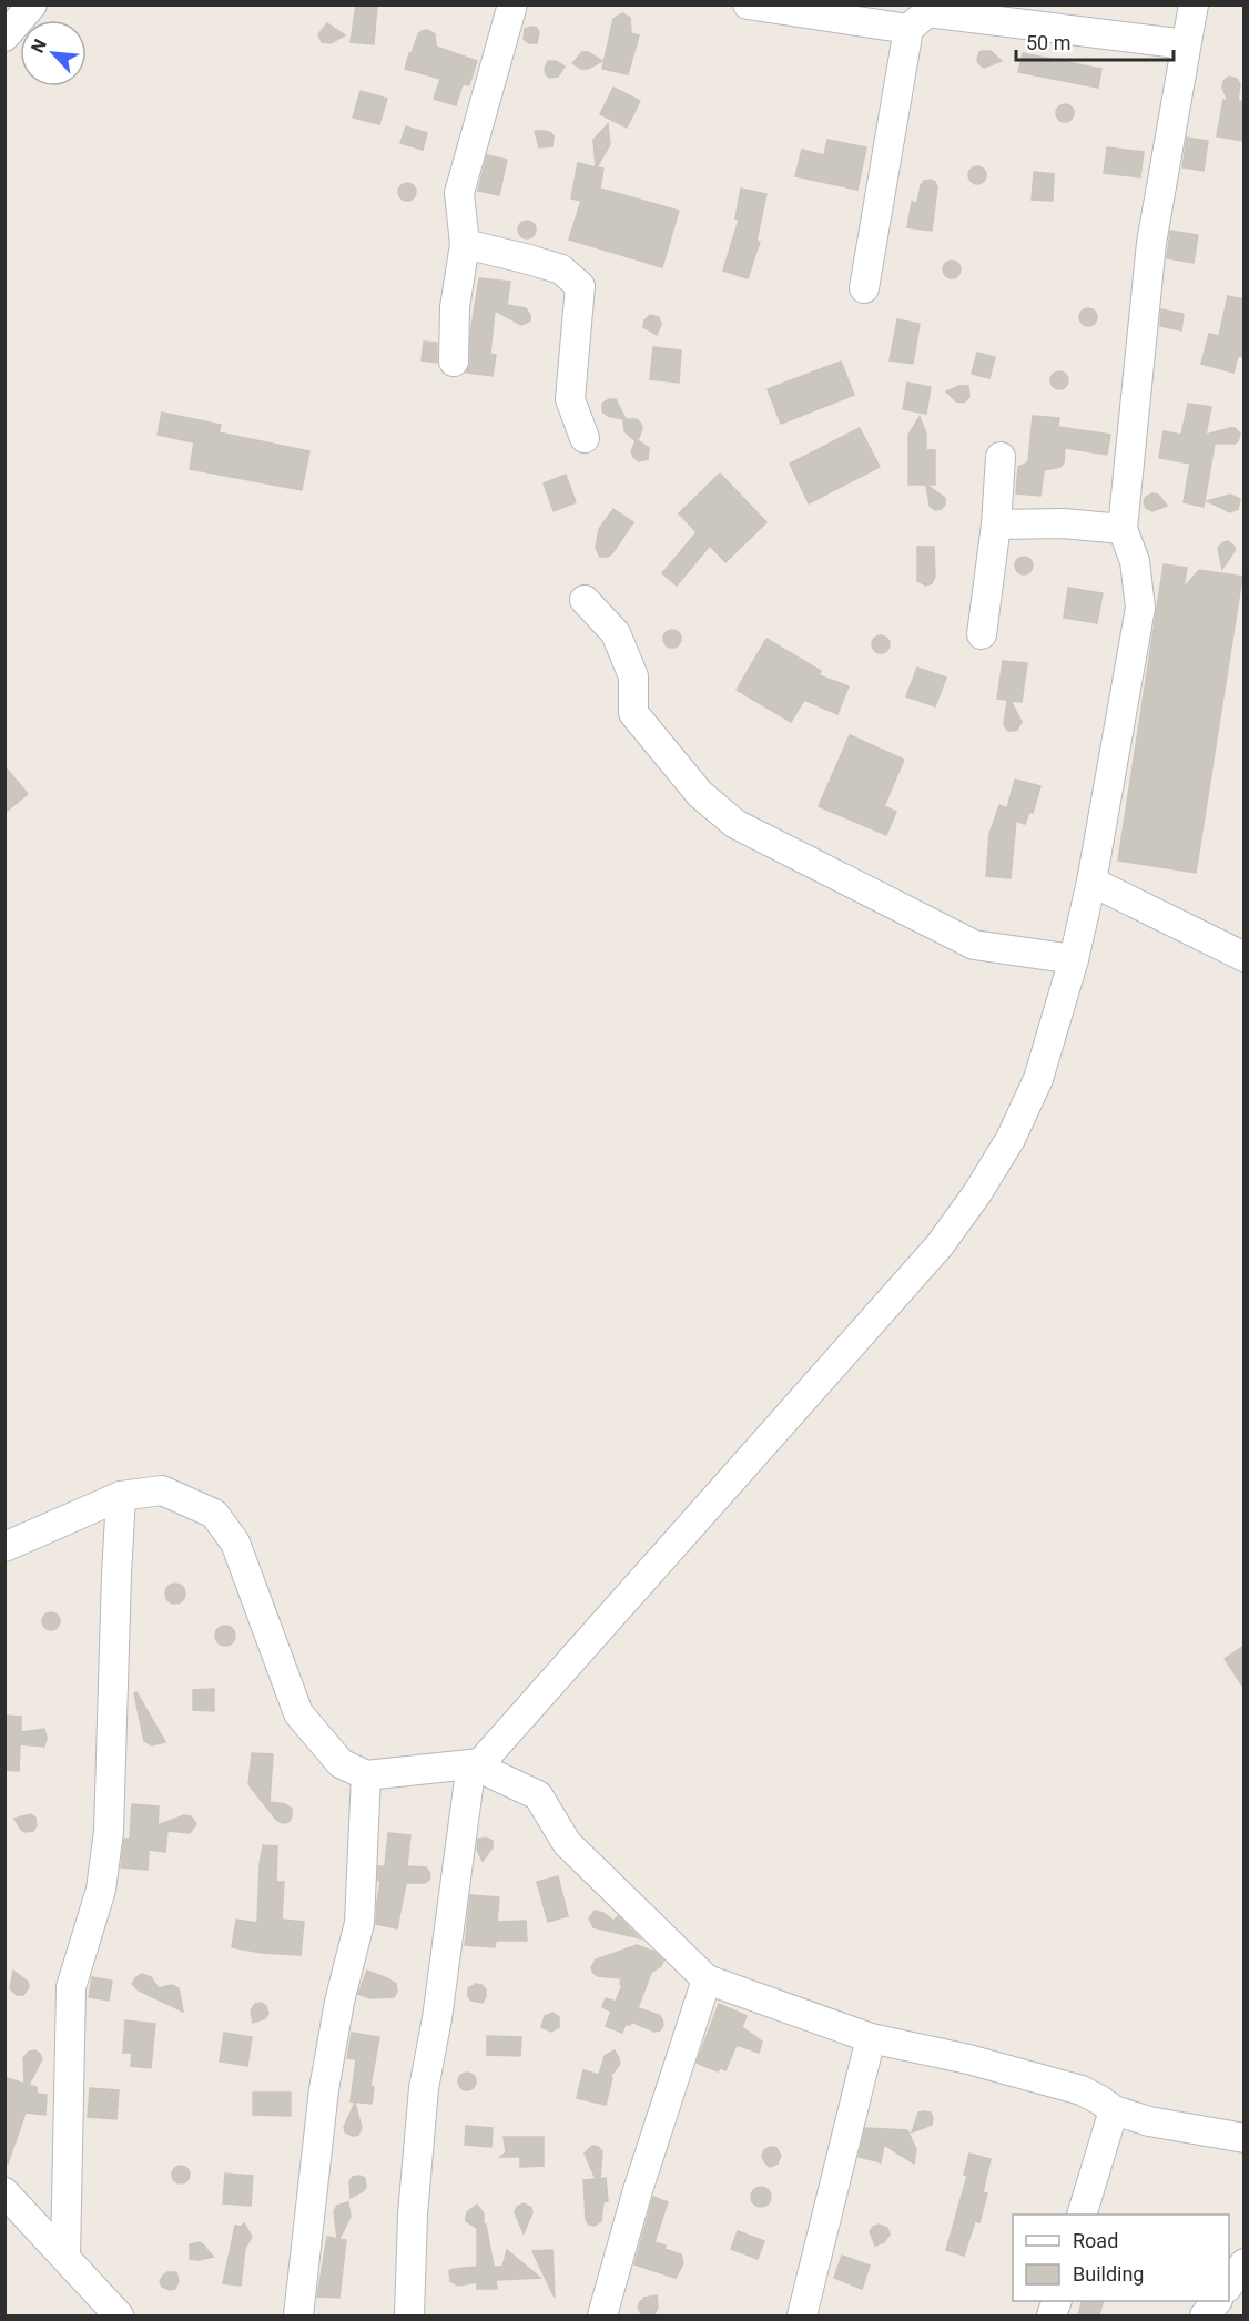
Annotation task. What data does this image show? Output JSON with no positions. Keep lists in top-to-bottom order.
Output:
{
  "legend": ["Road", "Building"],
  "scale_bar": "50 m",
  "north": "top left"
}
